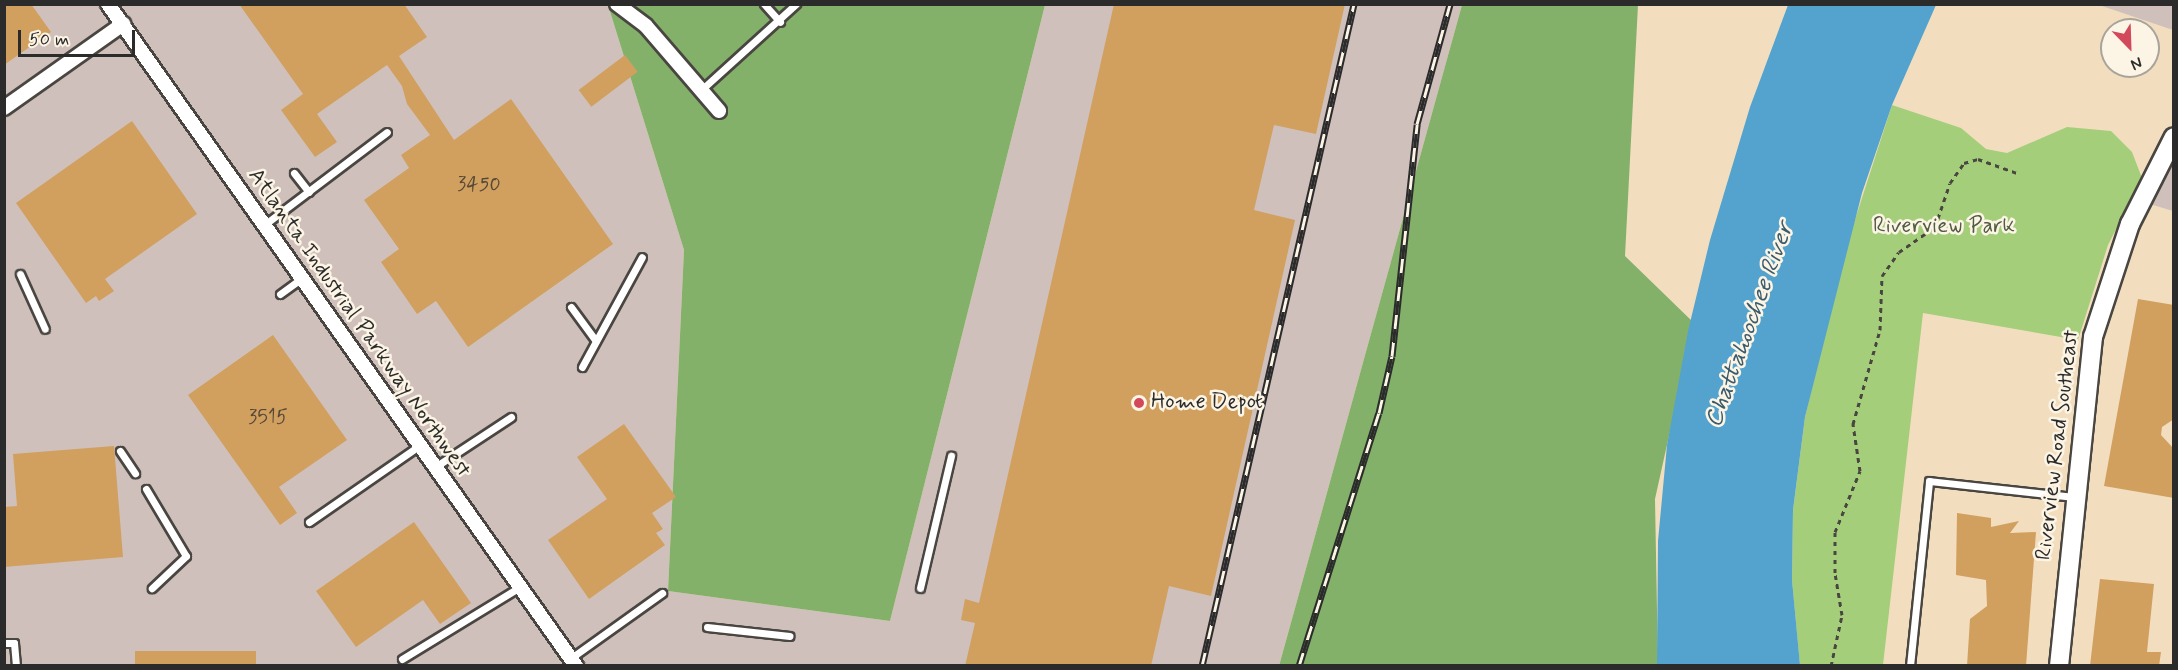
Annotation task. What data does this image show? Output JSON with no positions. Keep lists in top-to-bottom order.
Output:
{
  "streets": {
    "street": ["Atlanta Industrial Parkway Northwest", "Riverview Road Southeast"]
  },
  "water": ["Chattahoochee River"],
  "parks": ["Riverview Park"],
  "places": ["Home Depot"],
  "house_numbers": ["3450", "3515"],
  "scale_bar": "50 m",
  "north": "bottom right"
}
